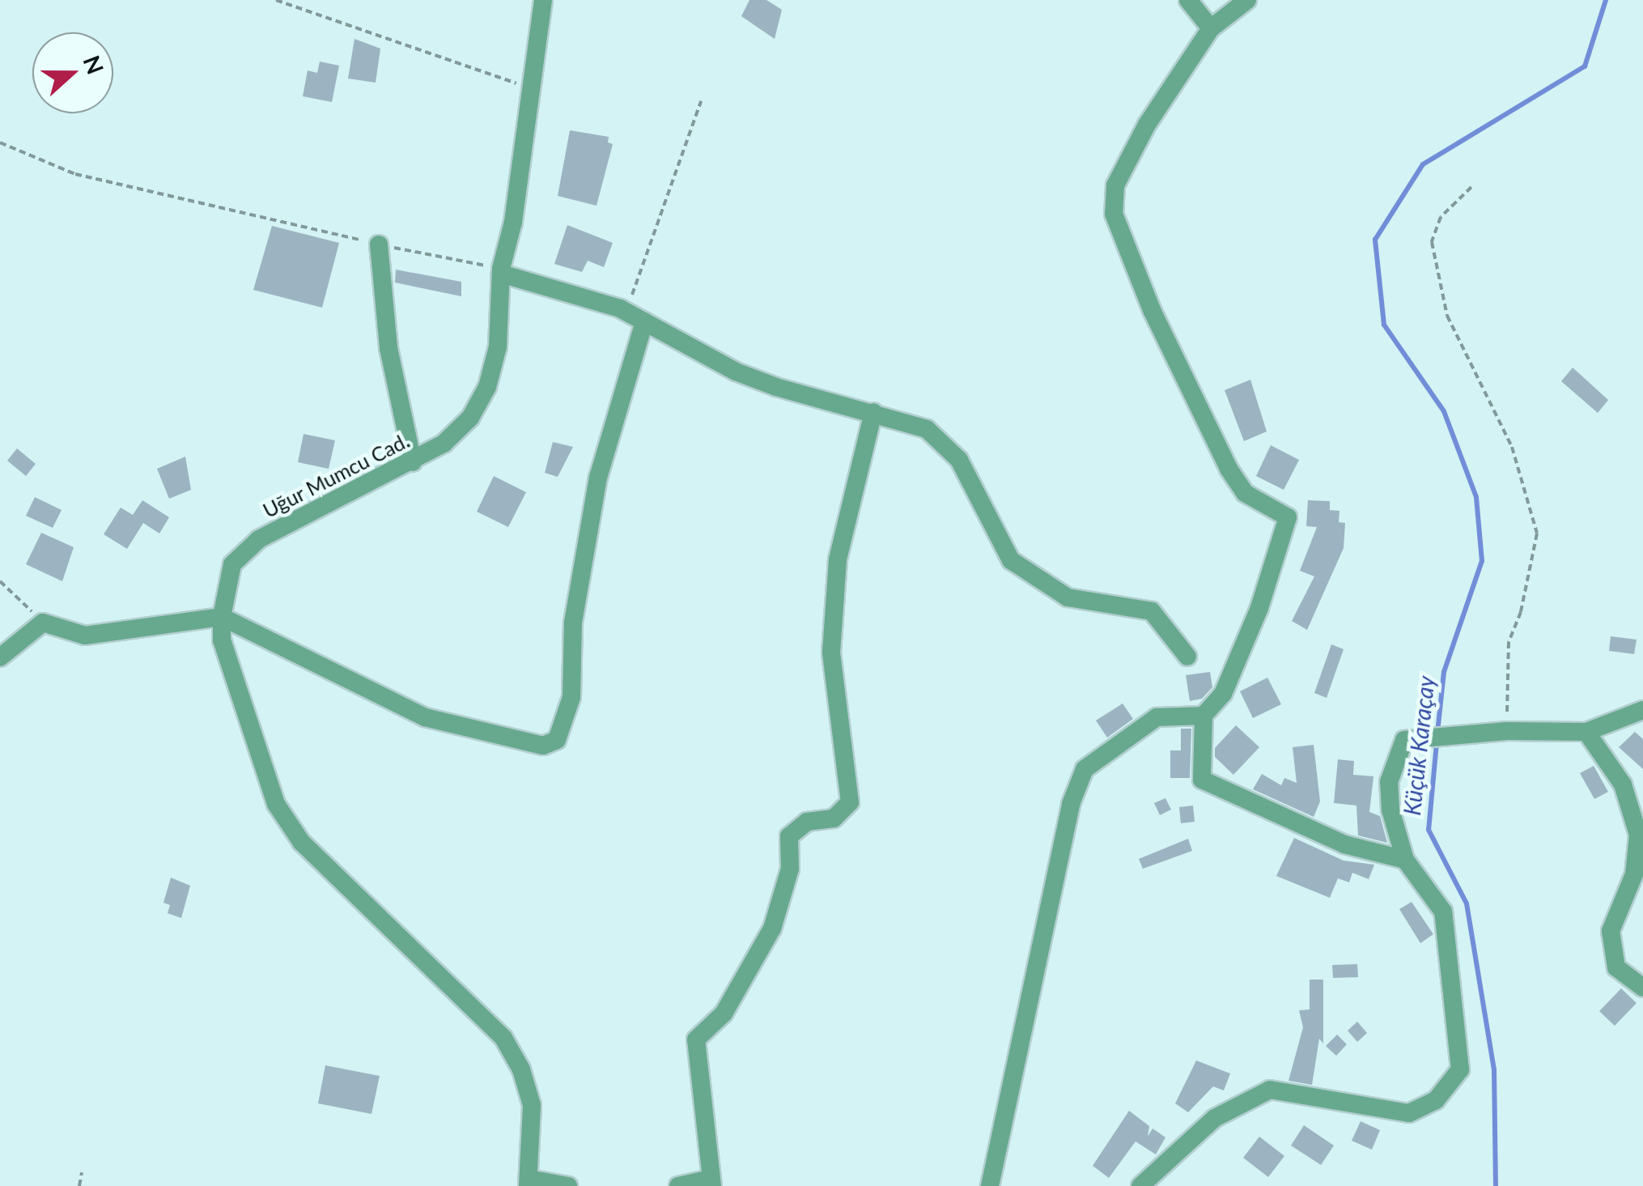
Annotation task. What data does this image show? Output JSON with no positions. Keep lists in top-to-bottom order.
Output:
{
  "streets": {
    "street": ["Uğur Mumcu Cad."]
  },
  "water": ["Küçük Karaçay"],
  "north": "right"
}
